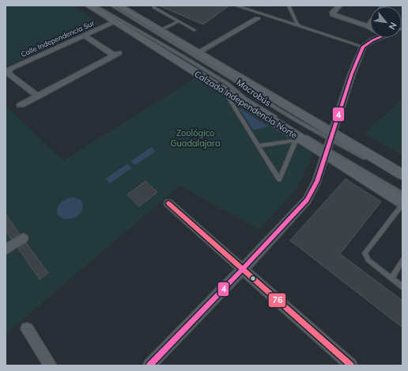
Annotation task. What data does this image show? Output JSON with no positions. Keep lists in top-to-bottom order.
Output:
{
  "streets": {
    "street": ["Calle Independencia Sur", "Calzada Independencia Norte"],
    "lane": ["Macrobús"]
  },
  "crossings": [
    ["Calle Independencia Sur", "Calzada Independencia Norte"],
    ["Macrobús", "Calzada Independencia Norte"]
  ],
  "parks": ["Zoológico Guadalajara"],
  "lines": ["transit line 4", "transit line 76"],
  "north": "bottom right"
}
